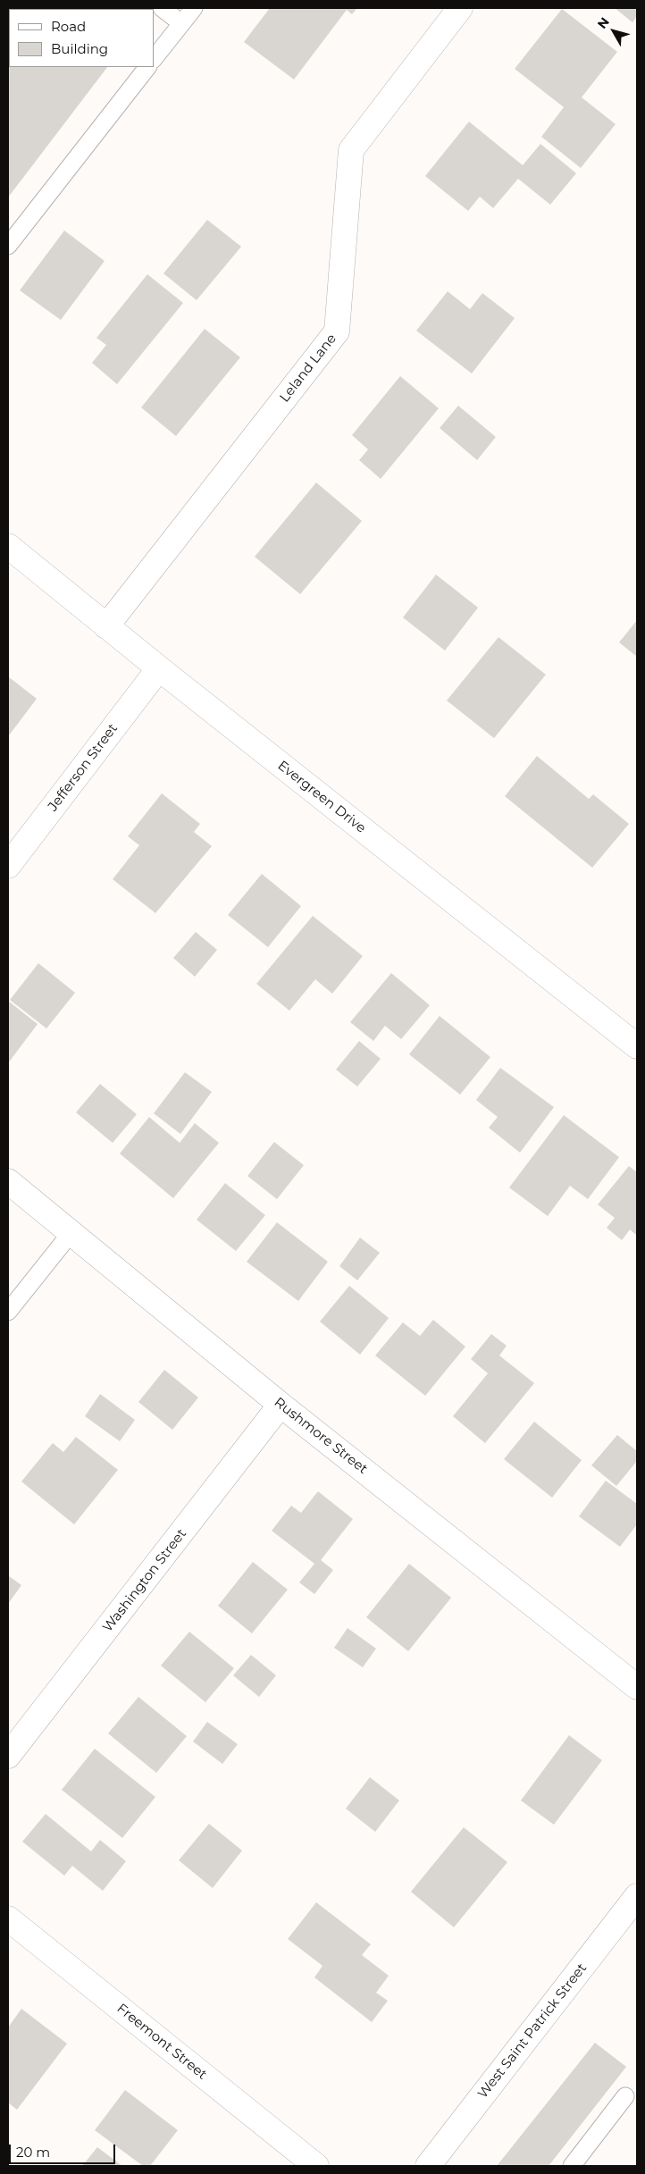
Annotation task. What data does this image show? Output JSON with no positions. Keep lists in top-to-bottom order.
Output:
{
  "streets": {
    "street": [
      "Leland Lane",
      "Jefferson Street",
      "Evergreen Drive",
      "Rushmore Street",
      "Washington Street",
      "West Saint Patrick Street",
      "Freemont Street"
    ]
  },
  "crossings": [
    ["Leland Lane", "Evergreen Drive"],
    ["Jefferson Street", "Evergreen Drive"],
    ["Rushmore Street", "Washington Street"]
  ],
  "legend": ["Road", "Building"],
  "scale_bar": "20 m",
  "north": "top left"
}
